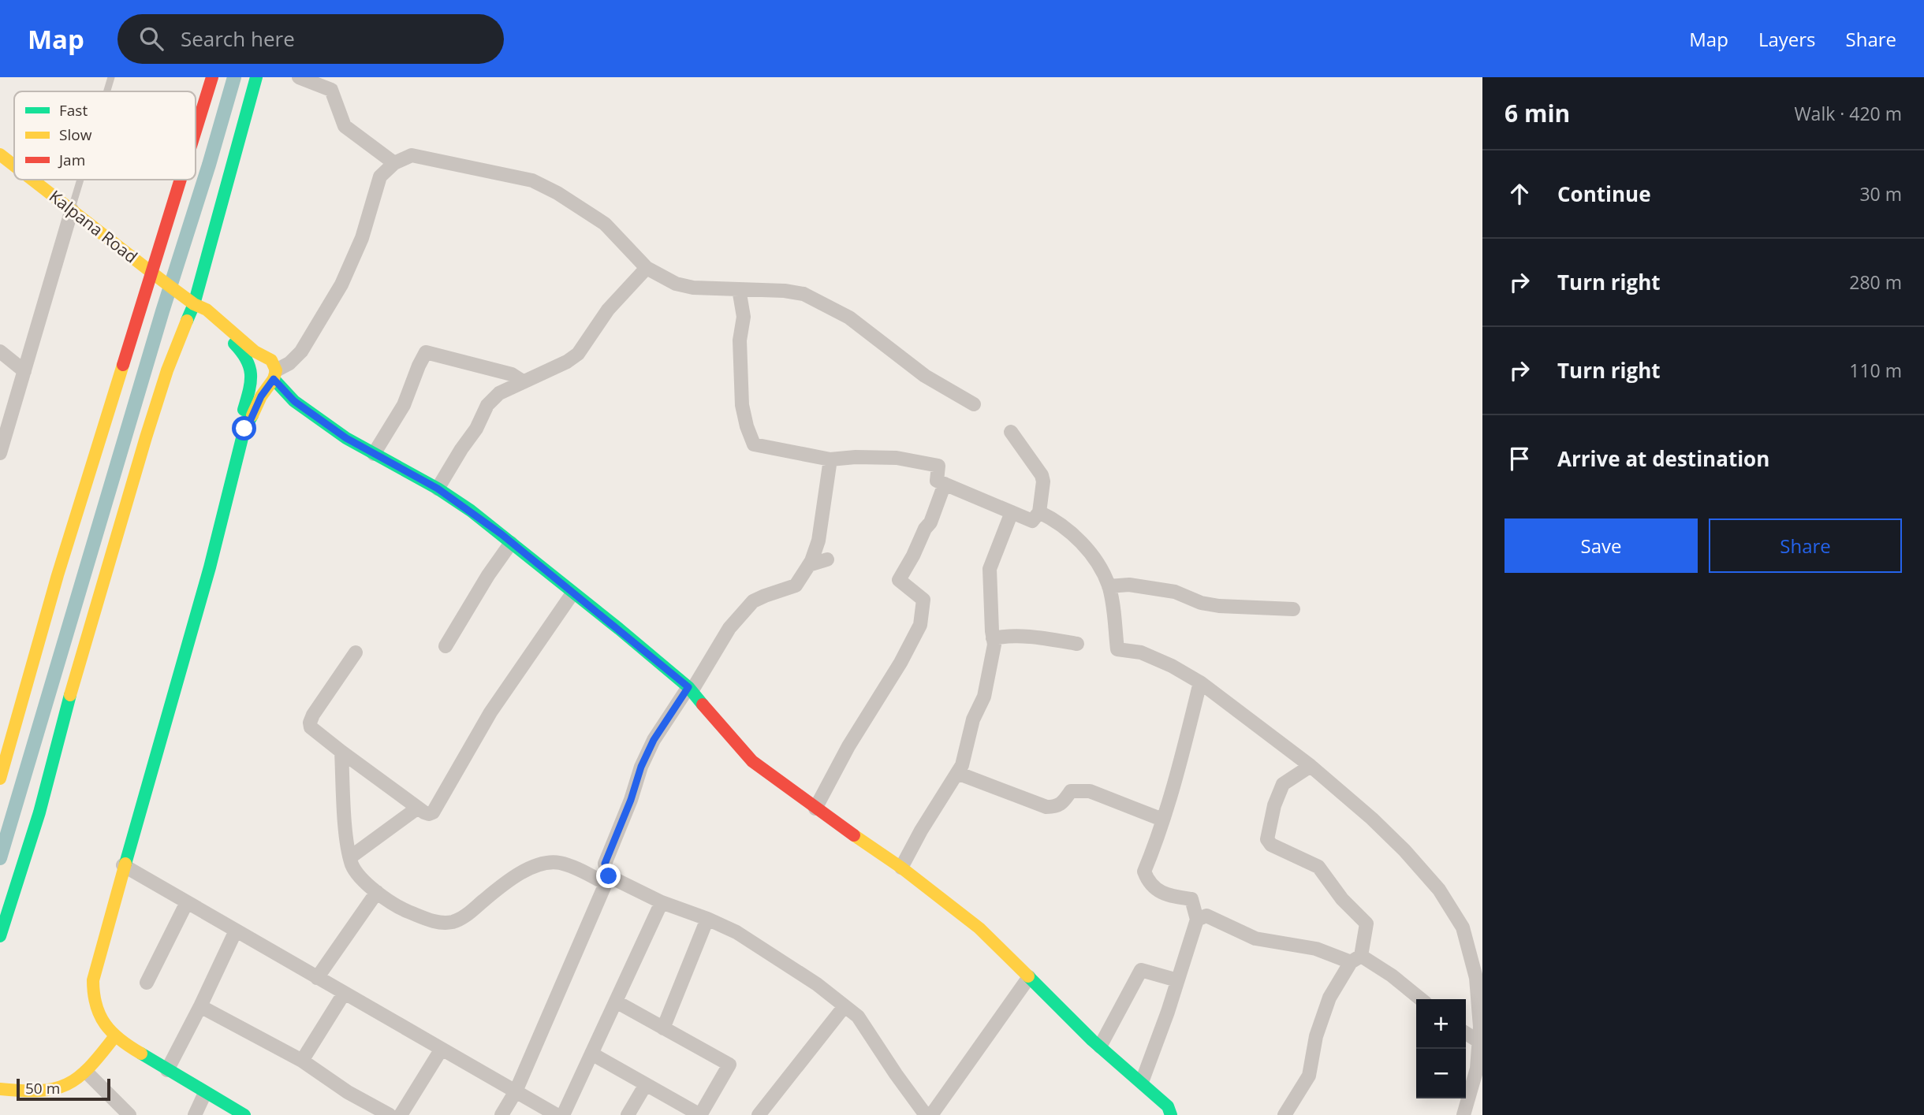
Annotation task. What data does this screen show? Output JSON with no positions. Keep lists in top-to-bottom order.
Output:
{
  "streets": {
    "street": ["Kalpana Road"]
  },
  "legend": ["Fast", "Slow", "Jam"],
  "scale_bar": "50 m",
  "page": {
    "header": "Map",
    "search": "Search here",
    "nav": ["Map", "Layers", "Share"],
    "heading": ["6 min", "Walk · 420 m"],
    "list": [
      ["Continue", "30 m"],
      ["Turn right", "280 m"],
      ["Turn right", "110 m"],
      "Arrive at destination"
    ],
    "buttons": ["Save", "Share"],
    "map_buttons": ["+", "−"],
    "scale": "50 m"
  }
}
